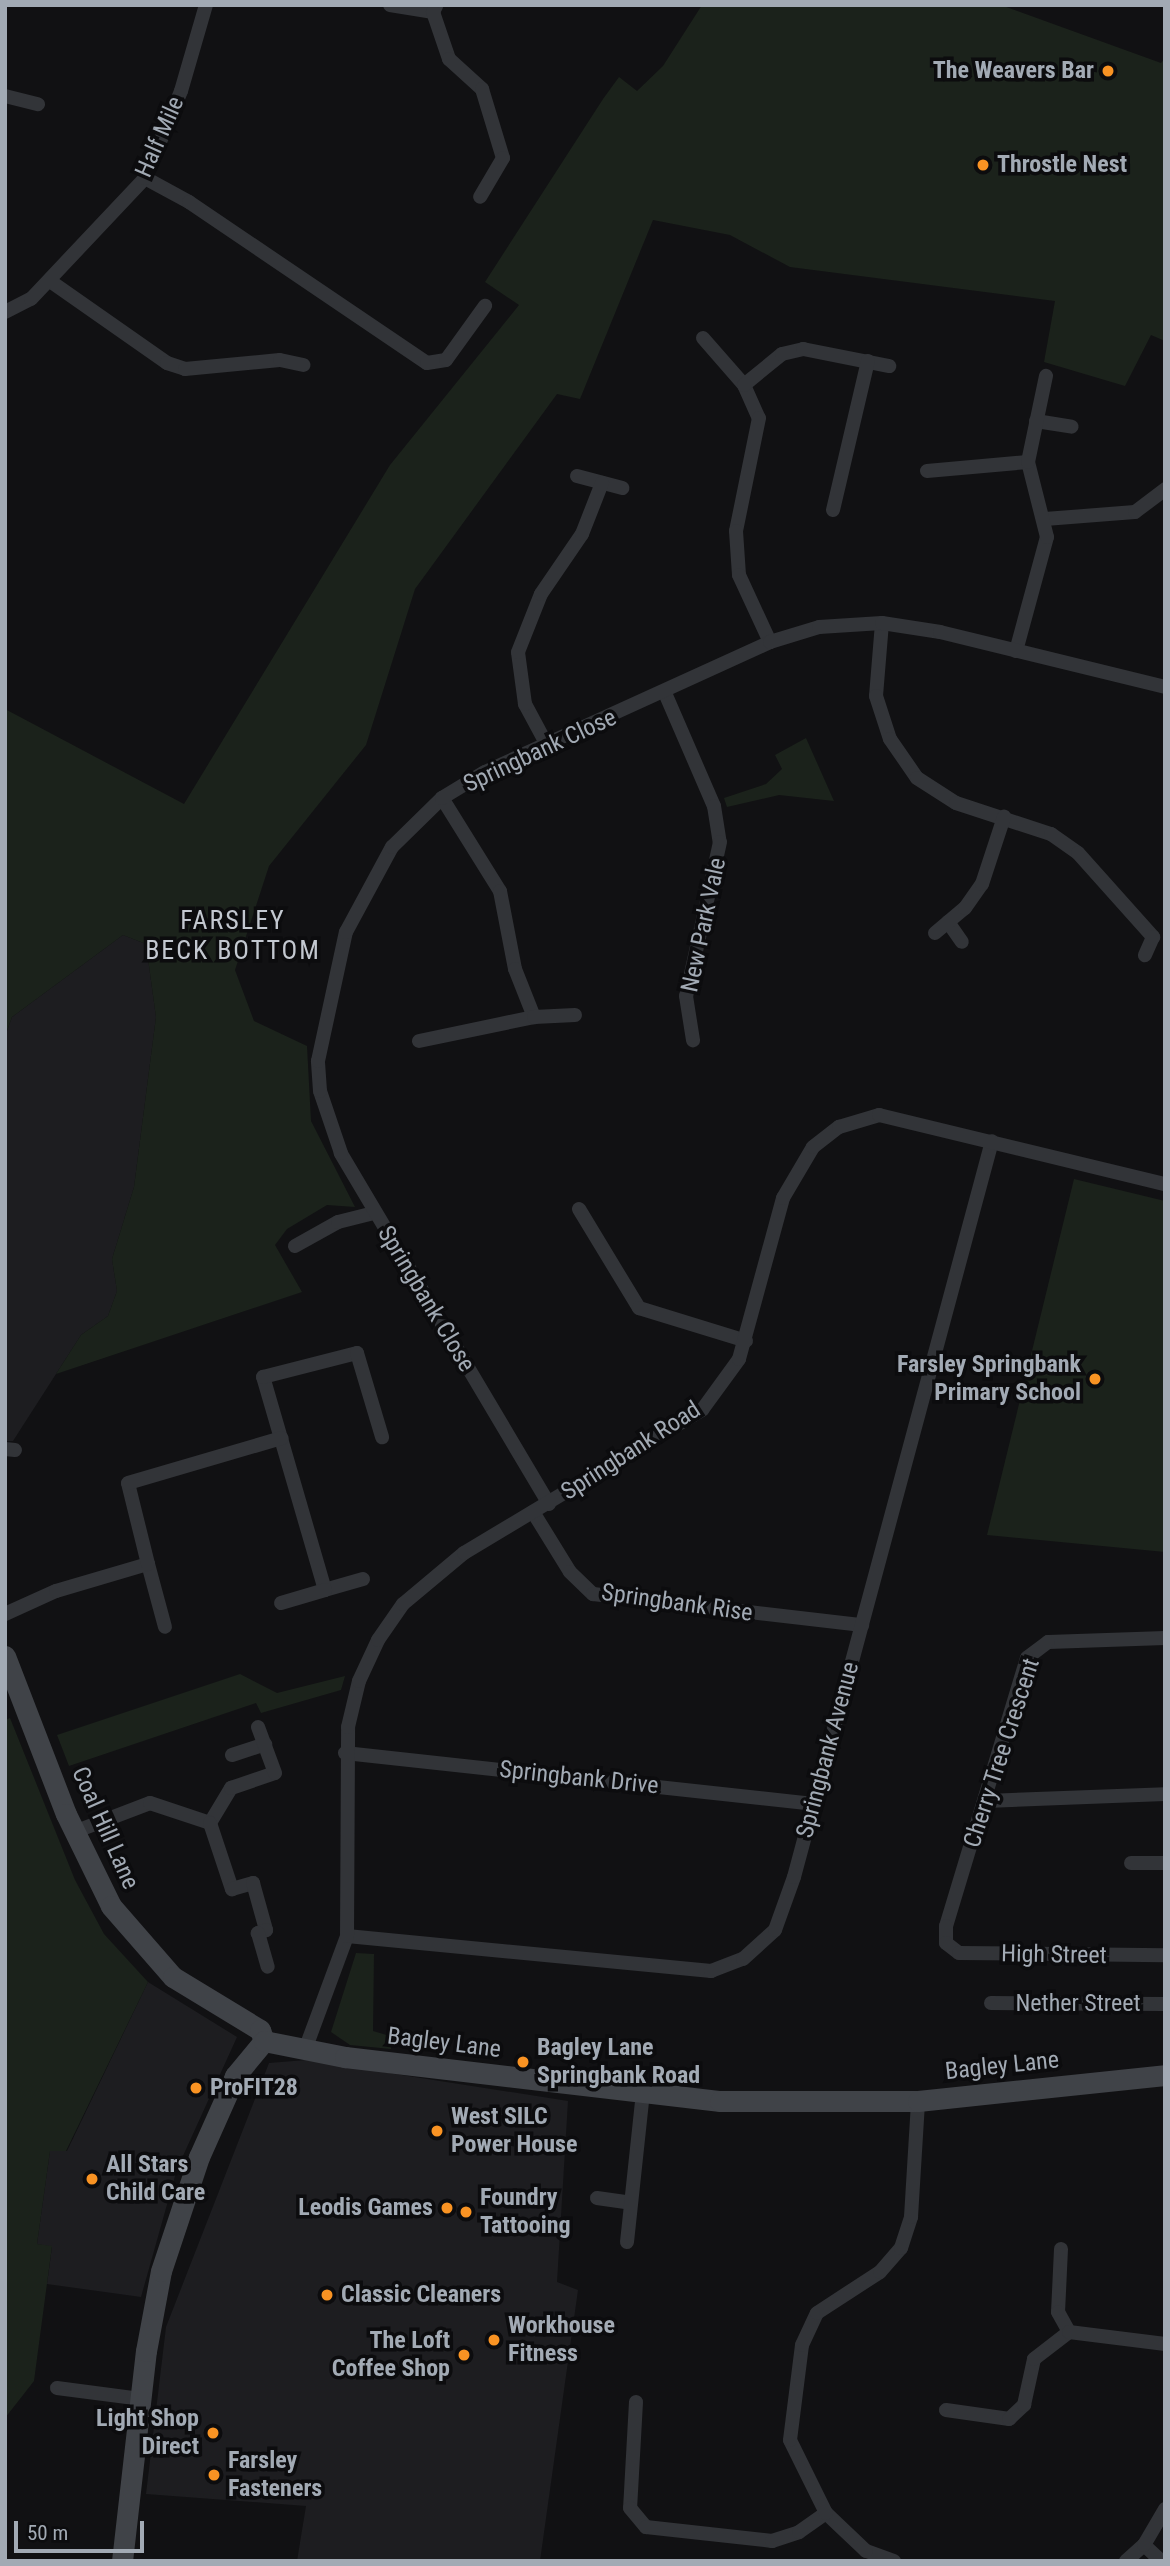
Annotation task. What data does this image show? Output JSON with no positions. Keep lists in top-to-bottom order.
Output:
{
  "streets": {
    "street": [
      "Half Mile",
      "Springbank Close",
      "New Park Vale",
      "Springbank Road",
      "Springbank Rise",
      "Springbank Avenue",
      "Cherry Tree Crescent",
      "Springbank Drive",
      "Coal Hill Lane",
      "High Street",
      "Nether Street",
      "Bagley Lane"
    ]
  },
  "crossings": [
    ["Springbank Close", "New Park Vale"],
    ["Springbank Close", "Springbank Road"],
    ["Springbank Road", "Springbank Rise"],
    ["Springbank Road", "Springbank Avenue"],
    ["Springbank Road", "Springbank Drive"],
    ["Springbank Road", "Bagley Lane"],
    ["Springbank Rise", "Springbank Avenue"],
    ["Springbank Avenue", "Springbank Drive"],
    ["Cherry Tree Crescent", "High Street"],
    ["Coal Hill Lane", "Bagley Lane"]
  ],
  "districts": ["FARSLEY BECK BOTTOM"],
  "places": [
    "The Weavers Bar",
    "Throstle Nest",
    "Farsley Springbank Primary School",
    "Bagley Lane Springbank Road",
    "ProFIT28",
    "West SILC Power House",
    "All Stars Child Care",
    "Leodis Games",
    "Foundry Tattooing",
    "Classic Cleaners",
    "Workhouse Fitness",
    "The Loft Coffee Shop",
    "Light Shop Direct",
    "Farsley Fasteners"
  ],
  "scale_bar": "50 m"
}
